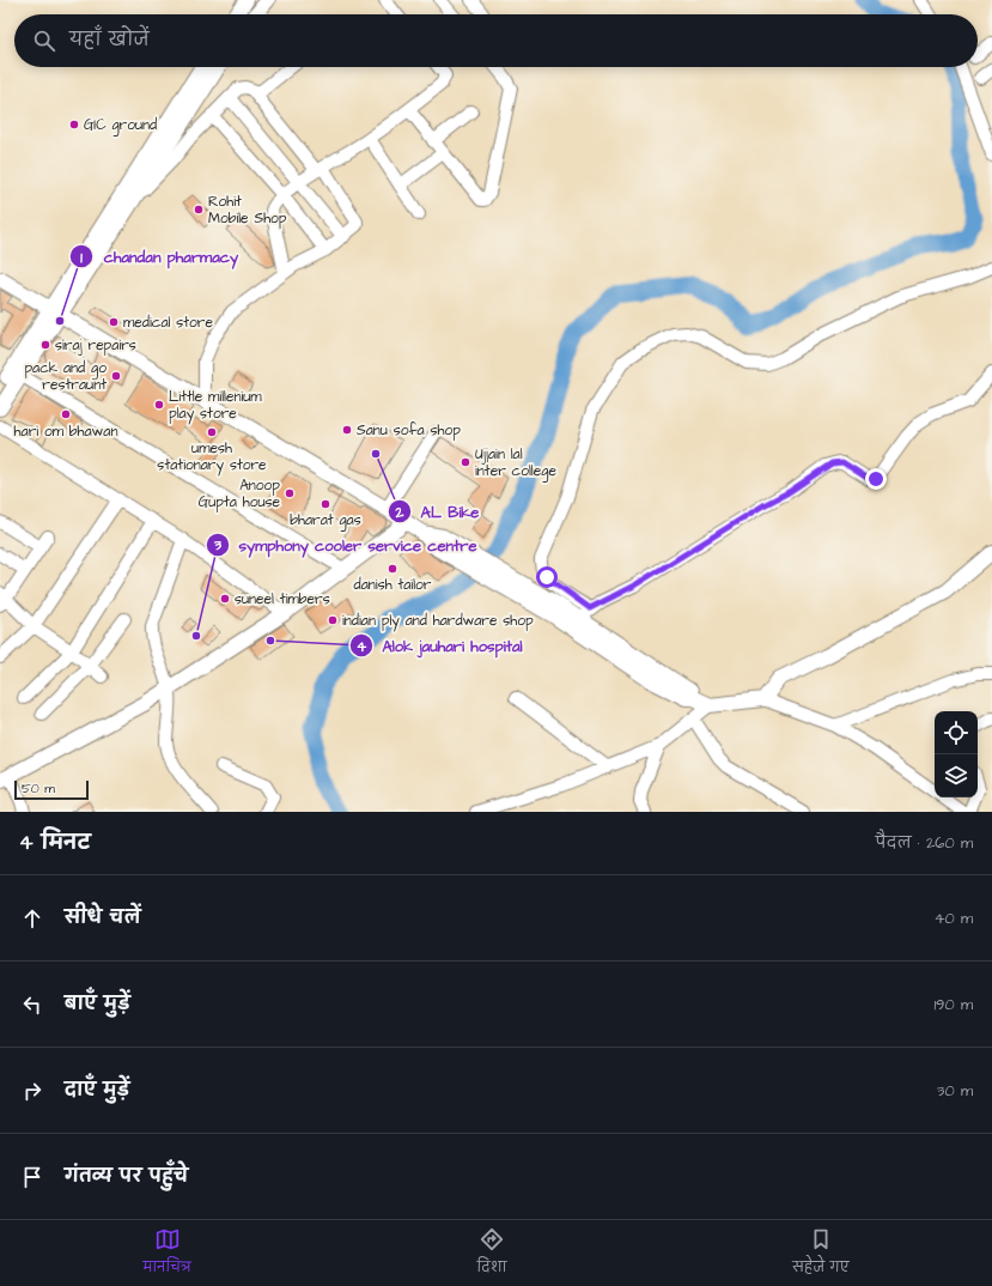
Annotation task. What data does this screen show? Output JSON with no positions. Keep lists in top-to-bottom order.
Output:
{
  "places": [
    "GIC ground",
    "Rohit Mobile Shop",
    "chandan pharmacy",
    "medical store",
    "siraj repairs",
    "pack and go restraunt",
    "Little millenium play store",
    "hari om bhawan",
    "Sanu sofa shop",
    "umesh stationary store",
    "AL Bike",
    "Ujjain lal inter college",
    "Anoop Gupta house",
    "bharat gas",
    "danish tailor",
    "suneel timbers",
    "indian ply and hardware shop",
    "symphony cooler service centre",
    "Alok jauhari hospital"
  ],
  "scale_bar": "50 m",
  "page": {
    "search": "यहाँ खोजें",
    "scale": "50 m",
    "heading": ["4 मिनट", "पैदल · 260 m"],
    "list": [
      ["सीधे चलें", "40 m"],
      ["बाएँ मुड़ें", "190 m"],
      ["दाएँ मुड़ें", "30 m"],
      "गंतव्य पर पहुँचे"
    ],
    "nav": ["मानचित्र", "दिशा", "सहेजे गए"]
  }
}
